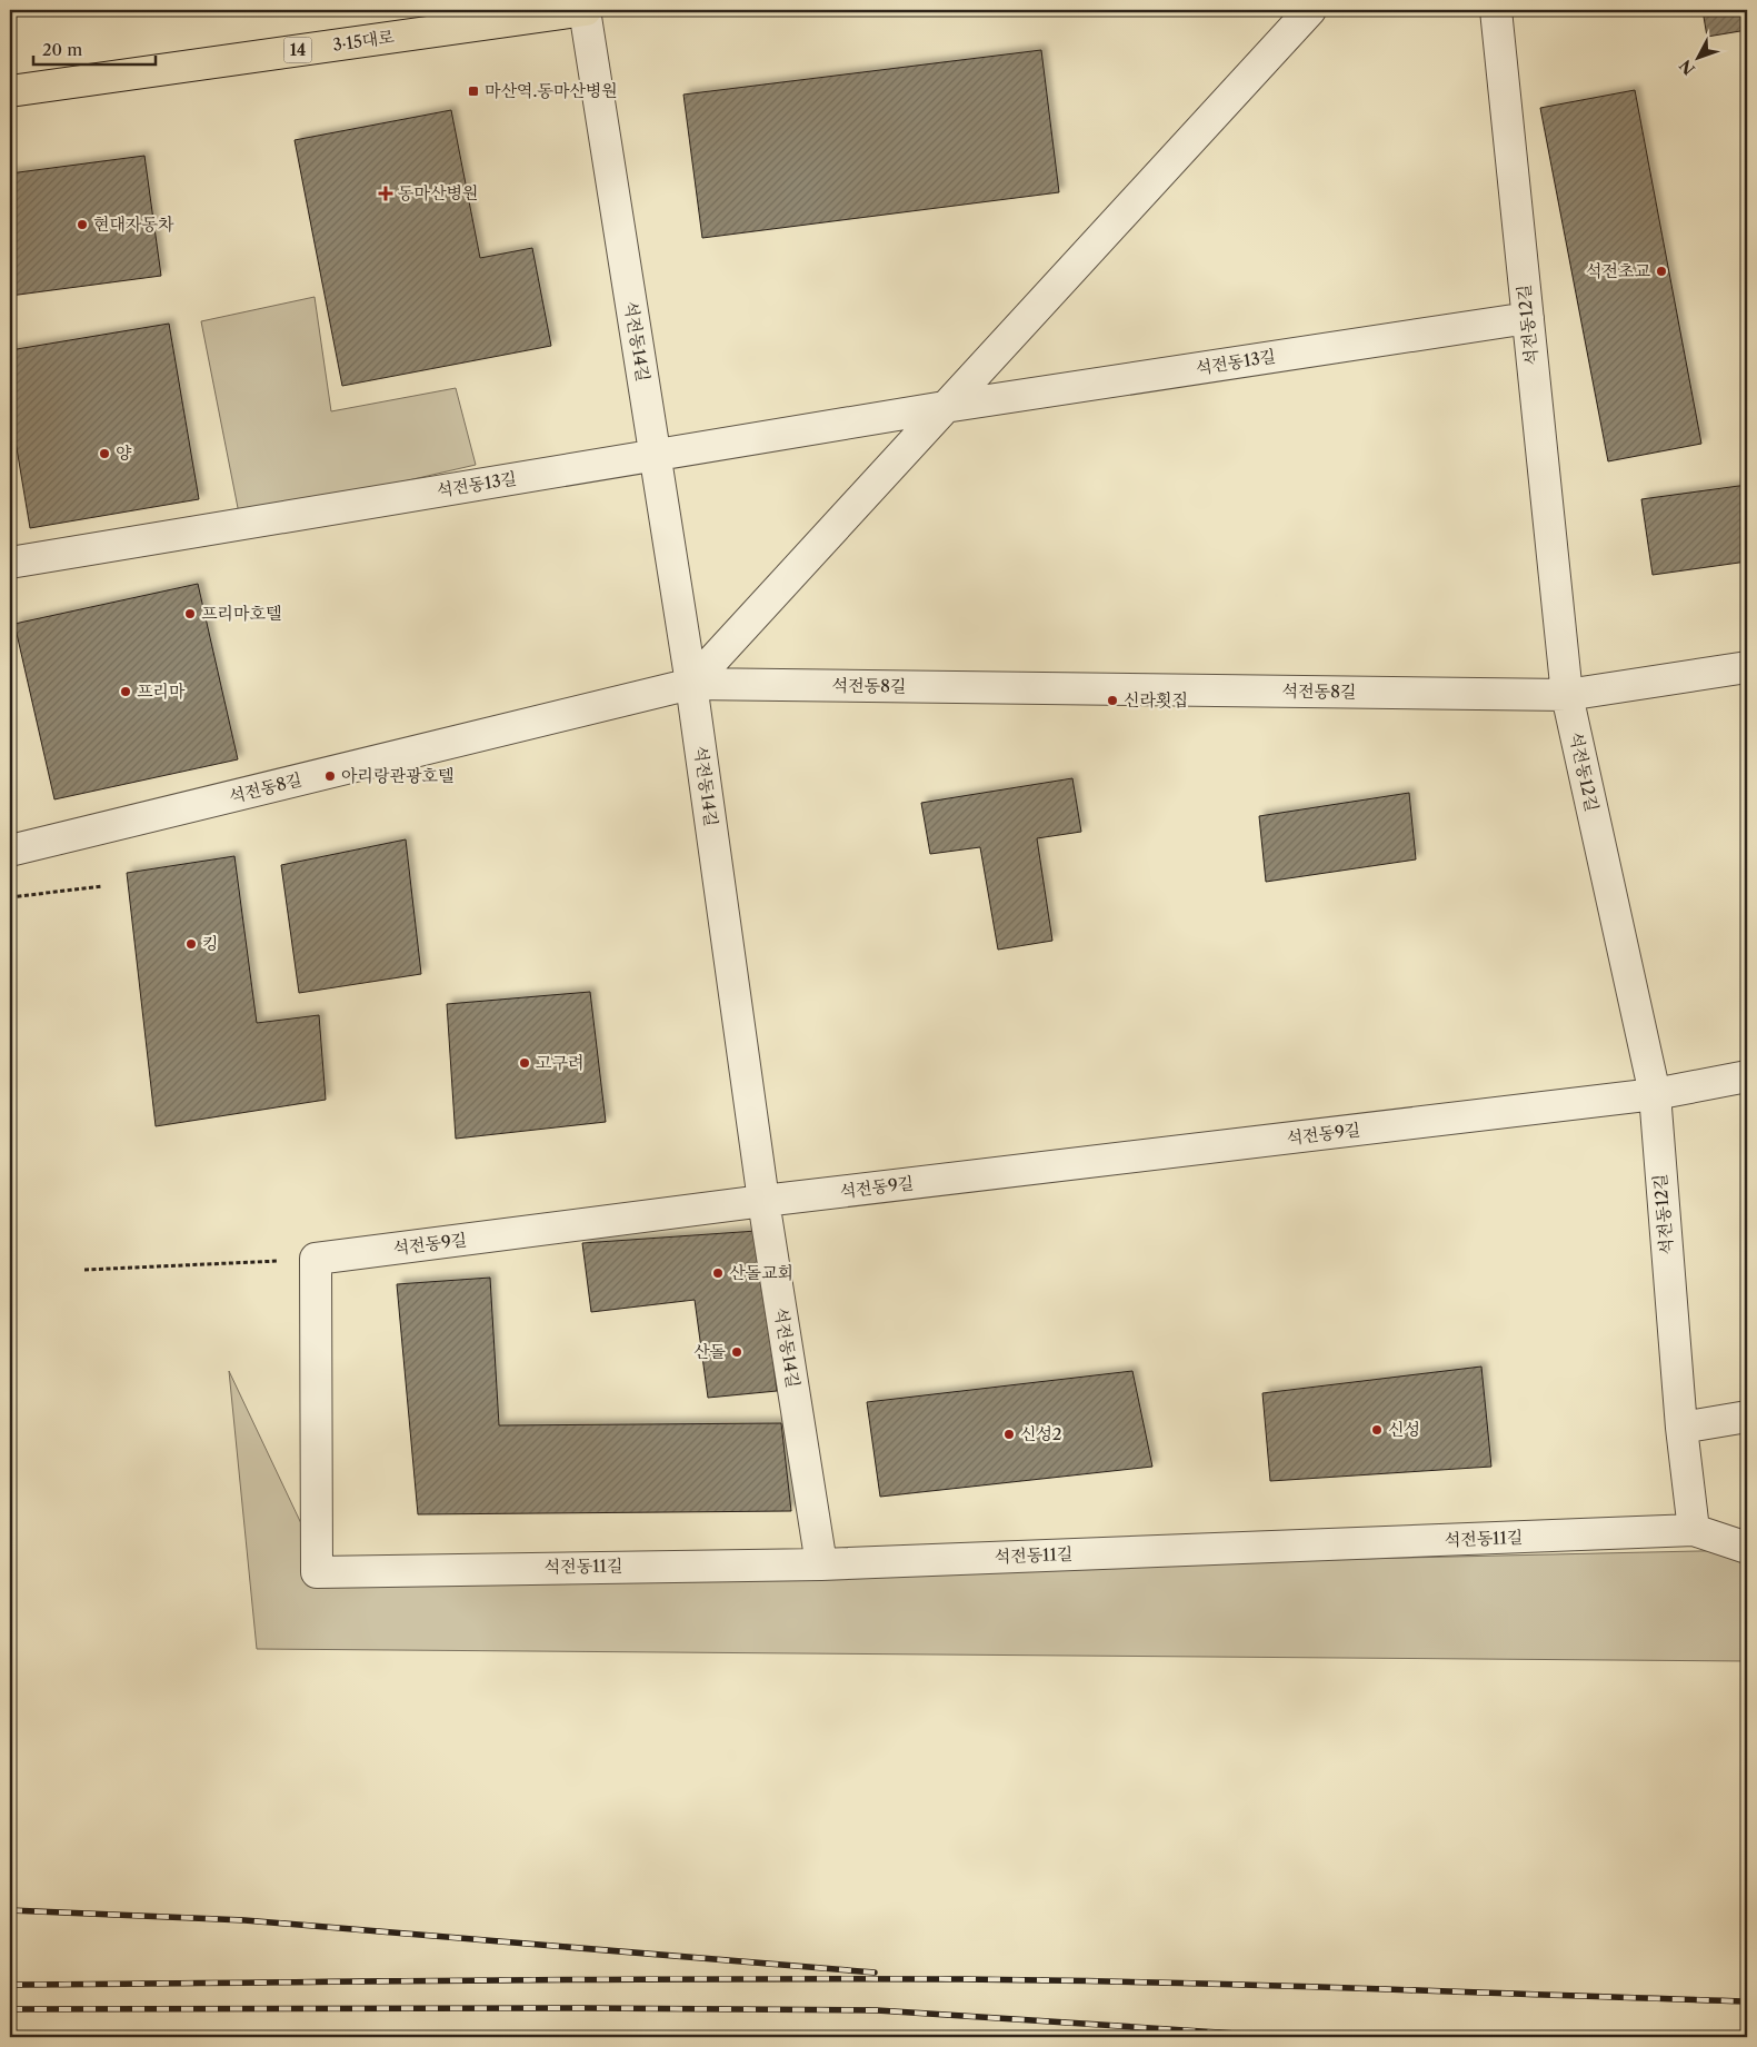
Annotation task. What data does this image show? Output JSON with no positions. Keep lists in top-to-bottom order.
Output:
{
  "streets": {
    "main road": ["3·15대로", "14"],
    "street": [
      "석전동12길",
      "석전동14길",
      "석전동13길",
      "석전동8길",
      "석전동9길",
      "석전동11길"
    ]
  },
  "crossings": [
    ["3·15대로", "석전동14길"],
    ["석전동12길", "석전동13길"],
    ["석전동12길", "석전동8길"],
    ["석전동12길", "석전동9길"],
    ["석전동12길", "석전동11길"],
    ["석전동14길", "석전동13길"],
    ["석전동14길", "석전동8길"],
    ["석전동14길", "석전동9길"],
    ["석전동14길", "석전동11길"],
    ["석전동9길", "석전동11길"]
  ],
  "places": {
    "transit": ["마산역.동마산병원"],
    "health": ["동마산병원"],
    "other": [
      "현대자동차",
      "석전초교",
      "양",
      "프리마호텔",
      "프리마",
      "신라횟집",
      "아리랑관광호텔",
      "킹",
      "고구려",
      "산돌교회",
      "산돌",
      "신성",
      "신성2"
    ]
  },
  "scale_bar": "20 m",
  "north": "bottom left"
}
